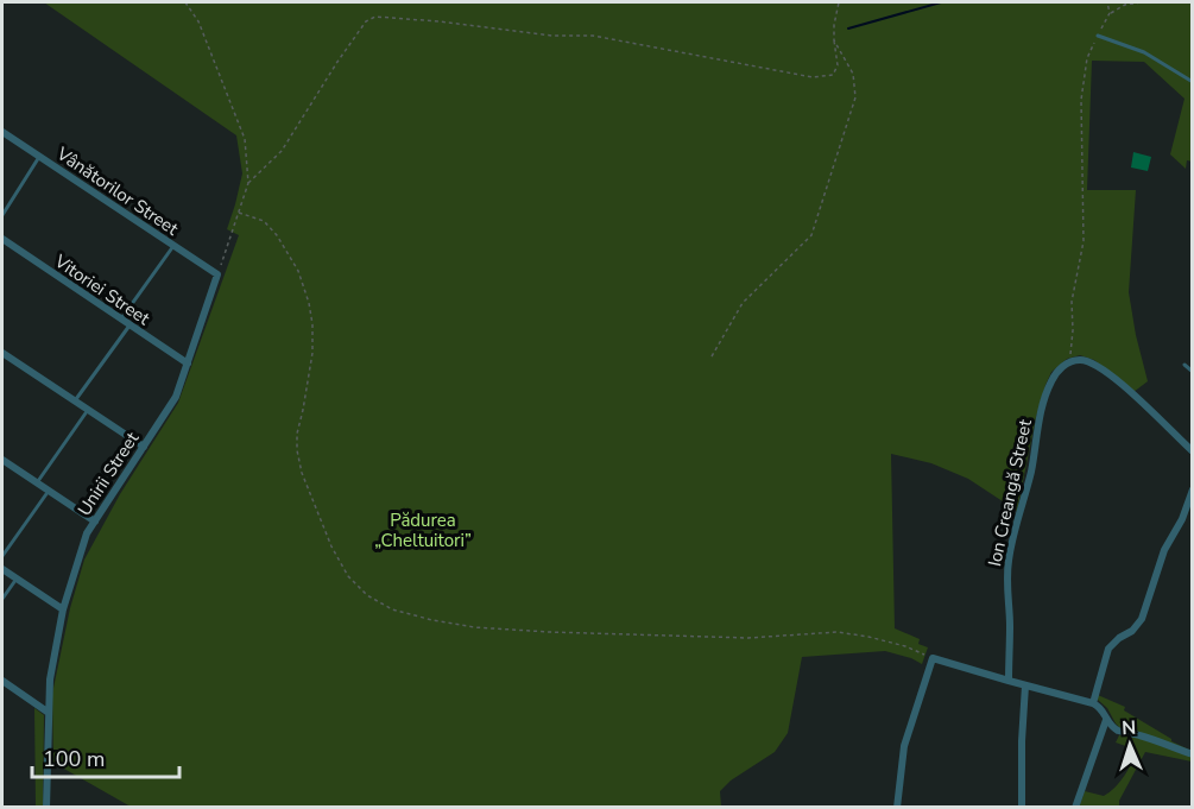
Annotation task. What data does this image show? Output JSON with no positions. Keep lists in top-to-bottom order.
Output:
{
  "streets": {
    "street": [
      "Vânătorilor Street",
      "Vitoriei Street",
      "Unirii Street",
      "Ion Creangă Street"
    ]
  },
  "crossings": [
    ["Vânătorilor Street", "Unirii Street"],
    ["Vitoriei Street", "Unirii Street"]
  ],
  "parks": ["Pădurea „Cheltuitori”"],
  "scale_bar": "100 m",
  "north": "top"
}
